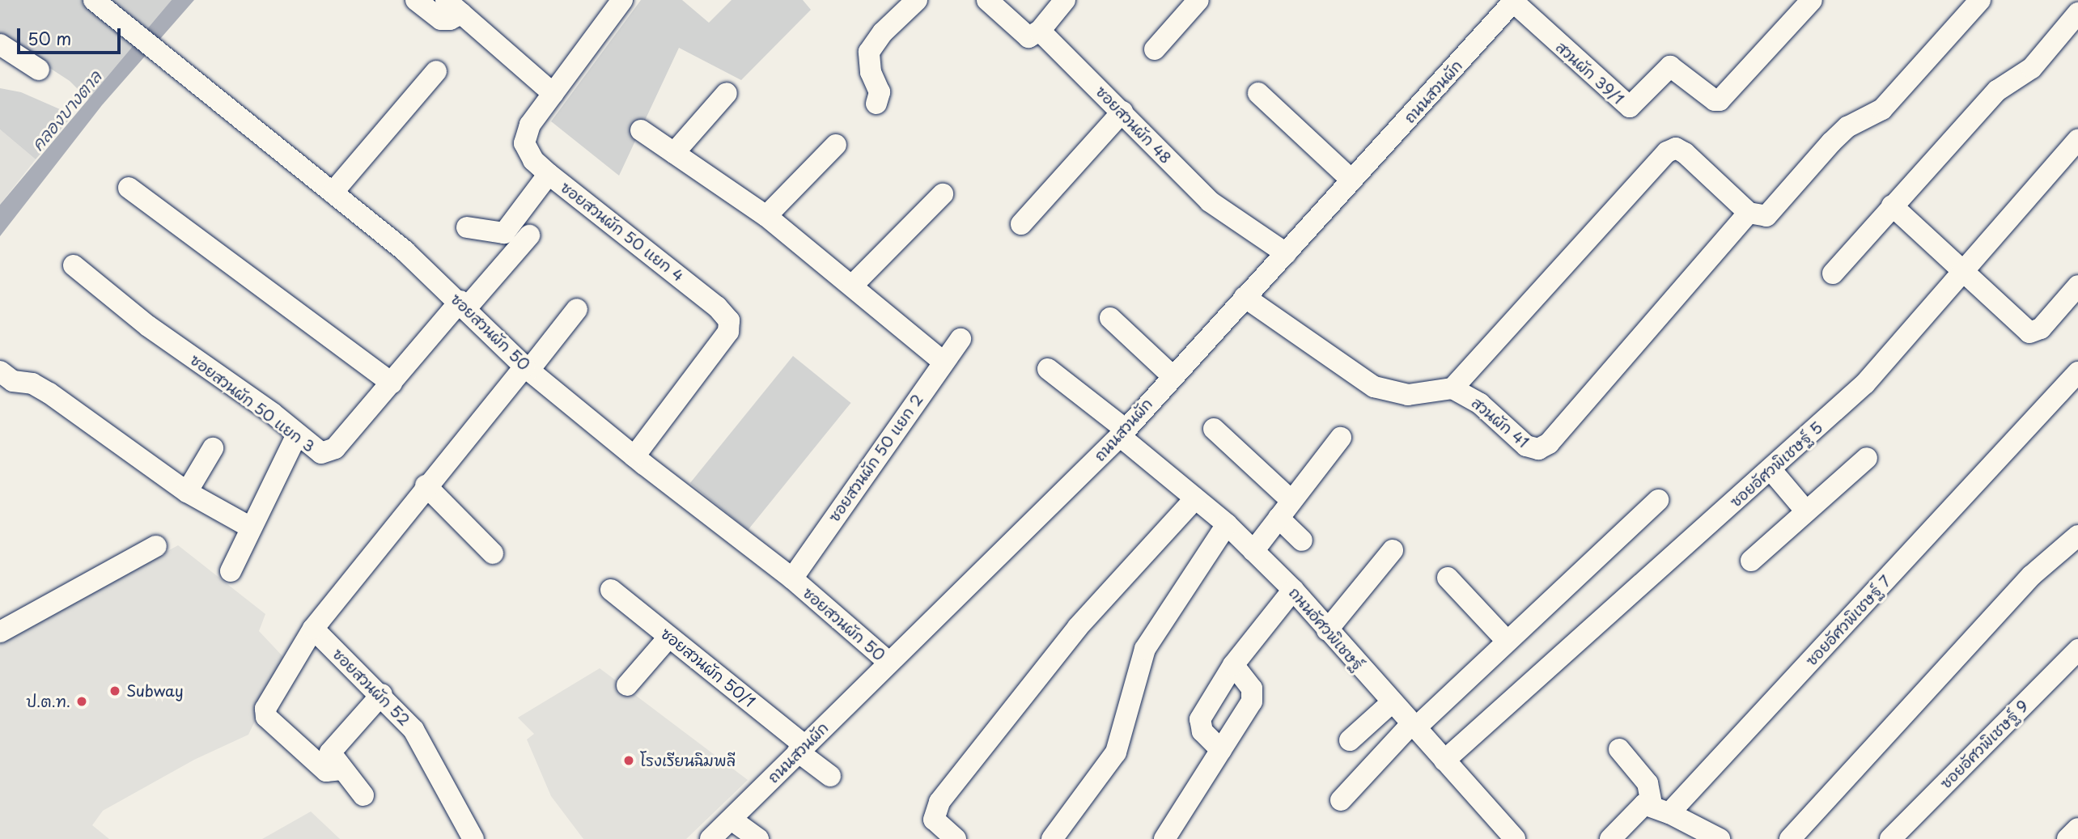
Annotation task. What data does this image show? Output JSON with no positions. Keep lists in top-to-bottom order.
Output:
{
  "streets": {
    "street": [
      "สวนผัก 39/1",
      "ถนนสวนผัก",
      "ซอยสวนผัก 48",
      "ซอยสวนผัก 50 แยก 4",
      "ซอยสวนผัก 50",
      "ซอยสวนผัก 50 แยก 3",
      "สวนผัก 41",
      "ซอยสวนผัก 50 แยก 2",
      "ซอยอัศวพิเชษฐ์ 5",
      "ซอยอัศวพิเชษฐ์ 7",
      "ถนนอัศวพิเชษฐ์",
      "ซอยสวนผัก 50/1",
      "ซอยสวนผัก 52",
      "ซอยอัศวพิเชษฐ์ 9"
    ]
  },
  "crossings": [
    ["สวนผัก 39/1", "ถนนสวนผัก"],
    ["ถนนสวนผัก", "ซอยสวนผัก 48"],
    ["ถนนสวนผัก", "ซอยสวนผัก 50"],
    ["ถนนสวนผัก", "ถนนอัศวพิเชษฐ์"],
    ["ถนนสวนผัก", "ซอยสวนผัก 50/1"],
    ["ซอยสวนผัก 50 แยก 4", "ซอยสวนผัก 50"],
    ["ซอยสวนผัก 50", "ซอยสวนผัก 50 แยก 3"],
    ["ซอยสวนผัก 50", "ซอยสวนผัก 50 แยก 2"],
    ["ซอยอัศวพิเชษฐ์ 5", "ถนนอัศวพิเชษฐ์"]
  ],
  "water": ["คลองบางตาล"],
  "places": ["Subway", "ป.ต.ท.", "โรงเรียนฉิมพลี"],
  "scale_bar": "50 m"
}
